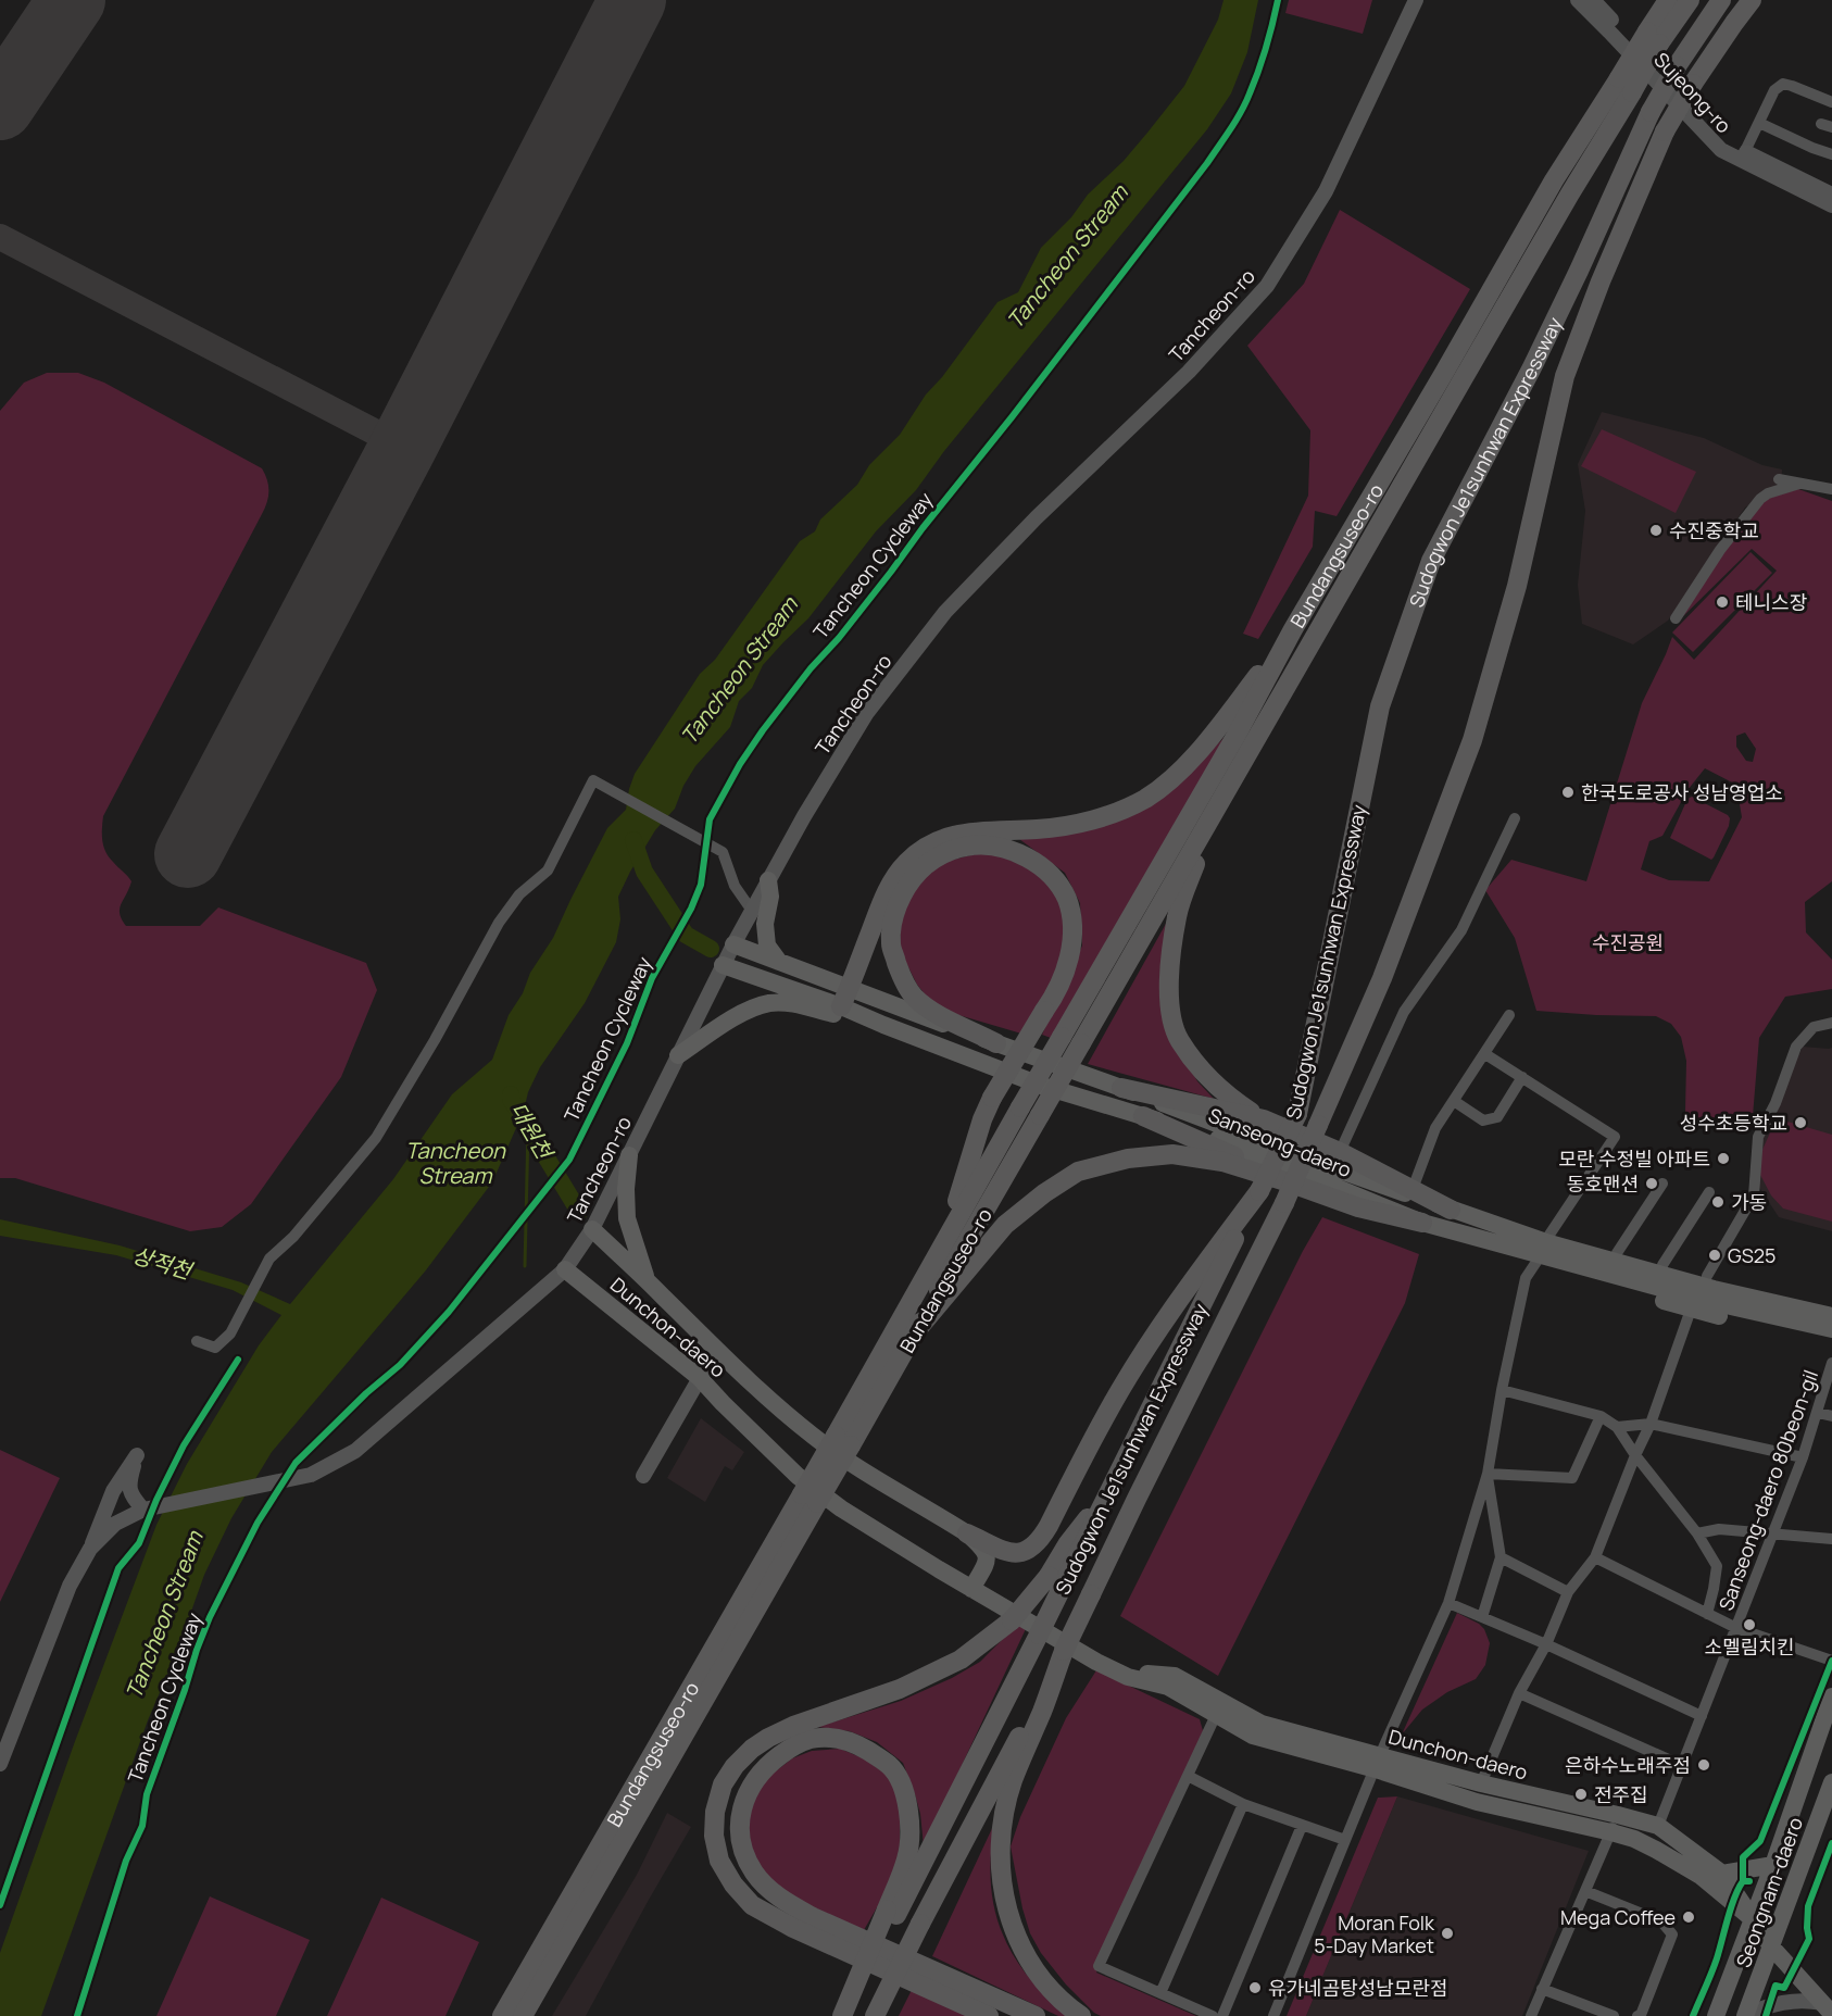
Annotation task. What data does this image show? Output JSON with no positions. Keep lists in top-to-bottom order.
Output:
{
  "streets": {
    "highway": ["Sudogwon Je1sunhwan Expressway", "Bundangsuseo-ro"],
    "main road": [
      "Sujeong-ro",
      "Tancheon-ro",
      "Sanseong-daero",
      "Dunchon-daero",
      "Seongnam-daero"
    ],
    "street": ["Sanseong-daero 80beon-gil"],
    "cycle path": ["Tancheon Cycleway"]
  },
  "crossings": [
    ["Tancheon-ro", "Sanseong-daero"],
    ["Tancheon-ro", "Dunchon-daero"],
    ["Bundangsuseo-ro", "Dunchon-daero"],
    ["Dunchon-daero", "Sanseong-daero 80beon-gil"],
    ["Dunchon-daero", "Seongnam-daero"]
  ],
  "water": ["Tancheon Stream", "대원천", "상적천"],
  "parks": ["수진공원"],
  "places": [
    "수진중학교",
    "테니스장",
    "한국도로공사 성남영업소",
    "성수초등학교",
    "모란 수정빌 아파트",
    "동호맨션",
    "가동",
    "GS25",
    "소멜림치킨",
    "은하수노래주점",
    "전주집",
    "Mega Coffee",
    "Moran Folk 5-Day Market",
    "유가네곰탕성남모란점"
  ]
}
